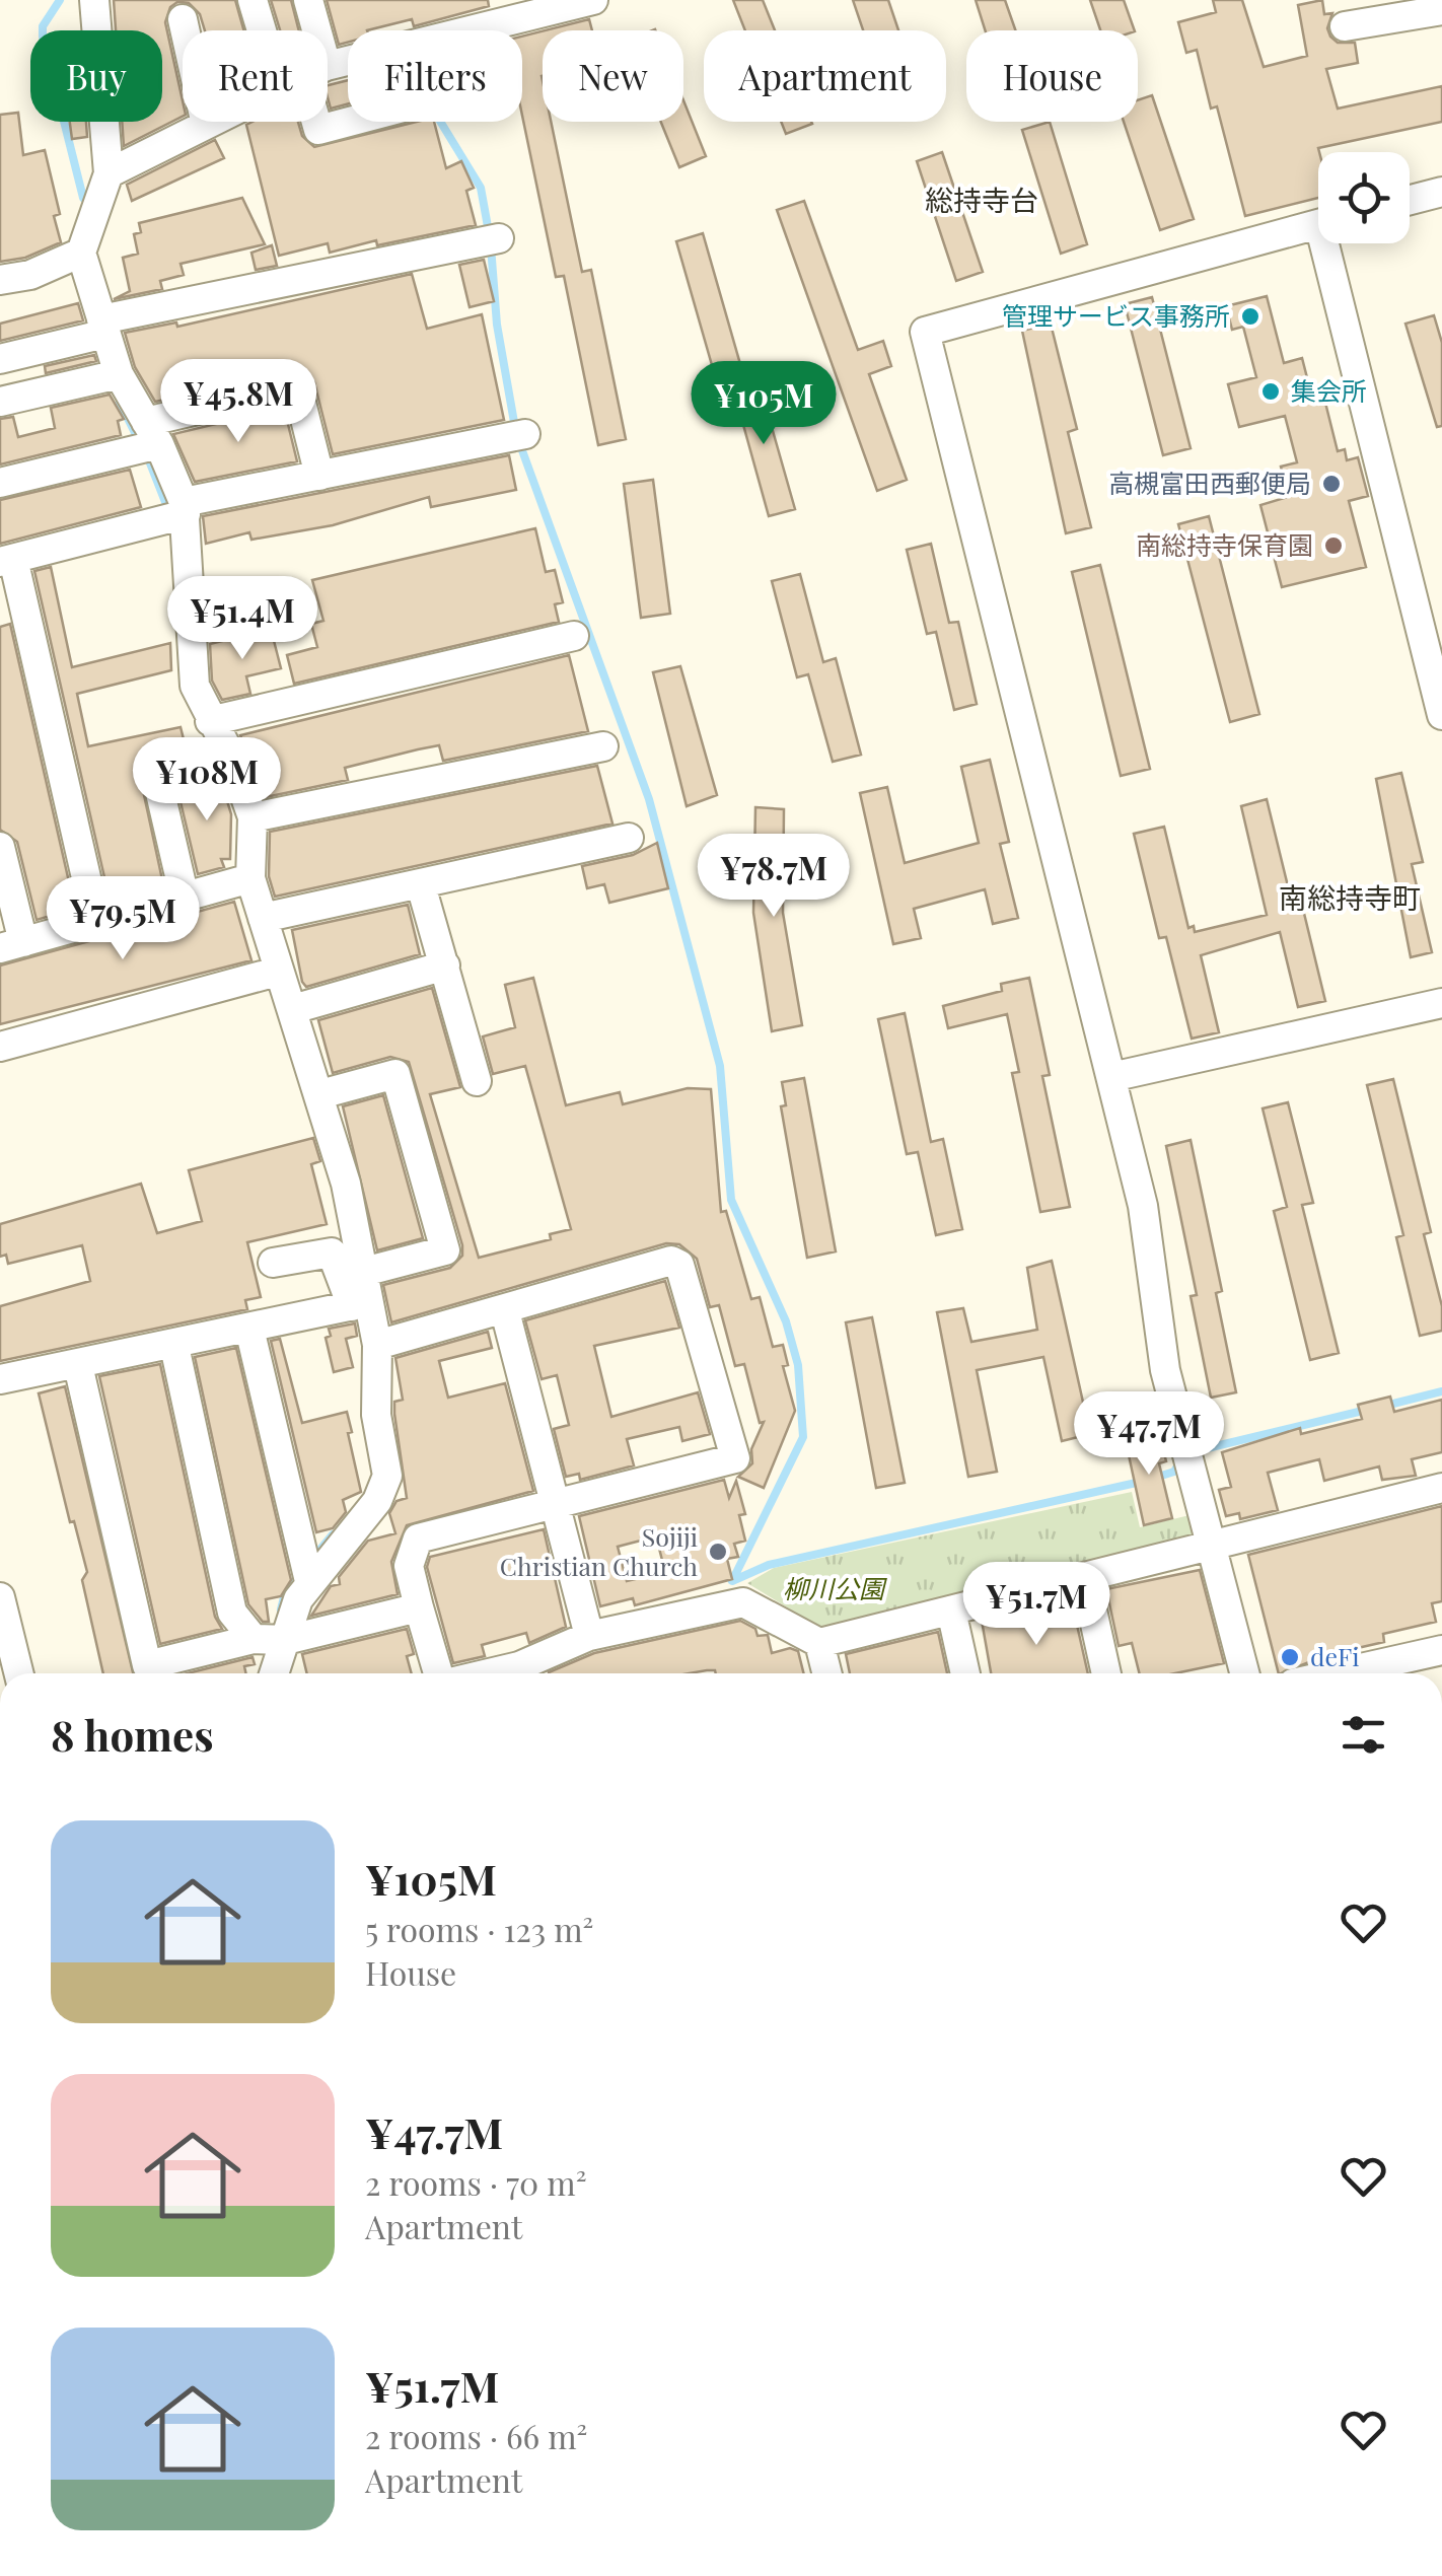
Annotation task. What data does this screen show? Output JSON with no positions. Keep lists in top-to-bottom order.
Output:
{
  "districts": ["総持寺台", "南総持寺町"],
  "parks": ["柳川公園"],
  "places": [
    "管理サービス事務所",
    "集会所",
    "高槻富田西郵便局",
    "南総持寺保育園",
    "Sojiji Christian Church",
    "deFi"
  ],
  "page": {
    "chip": [
      "Buy",
      "Rent",
      "Filters",
      "New",
      "Apartment",
      "House"
    ],
    "price": [
      "¥45.8M",
      "¥105M",
      "¥51.4M",
      "¥108M",
      "¥78.7M",
      "¥79.5M",
      "¥47.7M",
      "¥51.7M"
    ],
    "heading": "8 homes",
    "list": [
      {
        "name": "¥105M",
        "note": "5 rooms · 123 m² · House"
      },
      {
        "name": "¥47.7M",
        "note": "2 rooms · 70 m² · Apartment"
      },
      {
        "name": "¥51.7M",
        "note": "2 rooms · 66 m² · Apartment"
      }
    ]
  }
}
